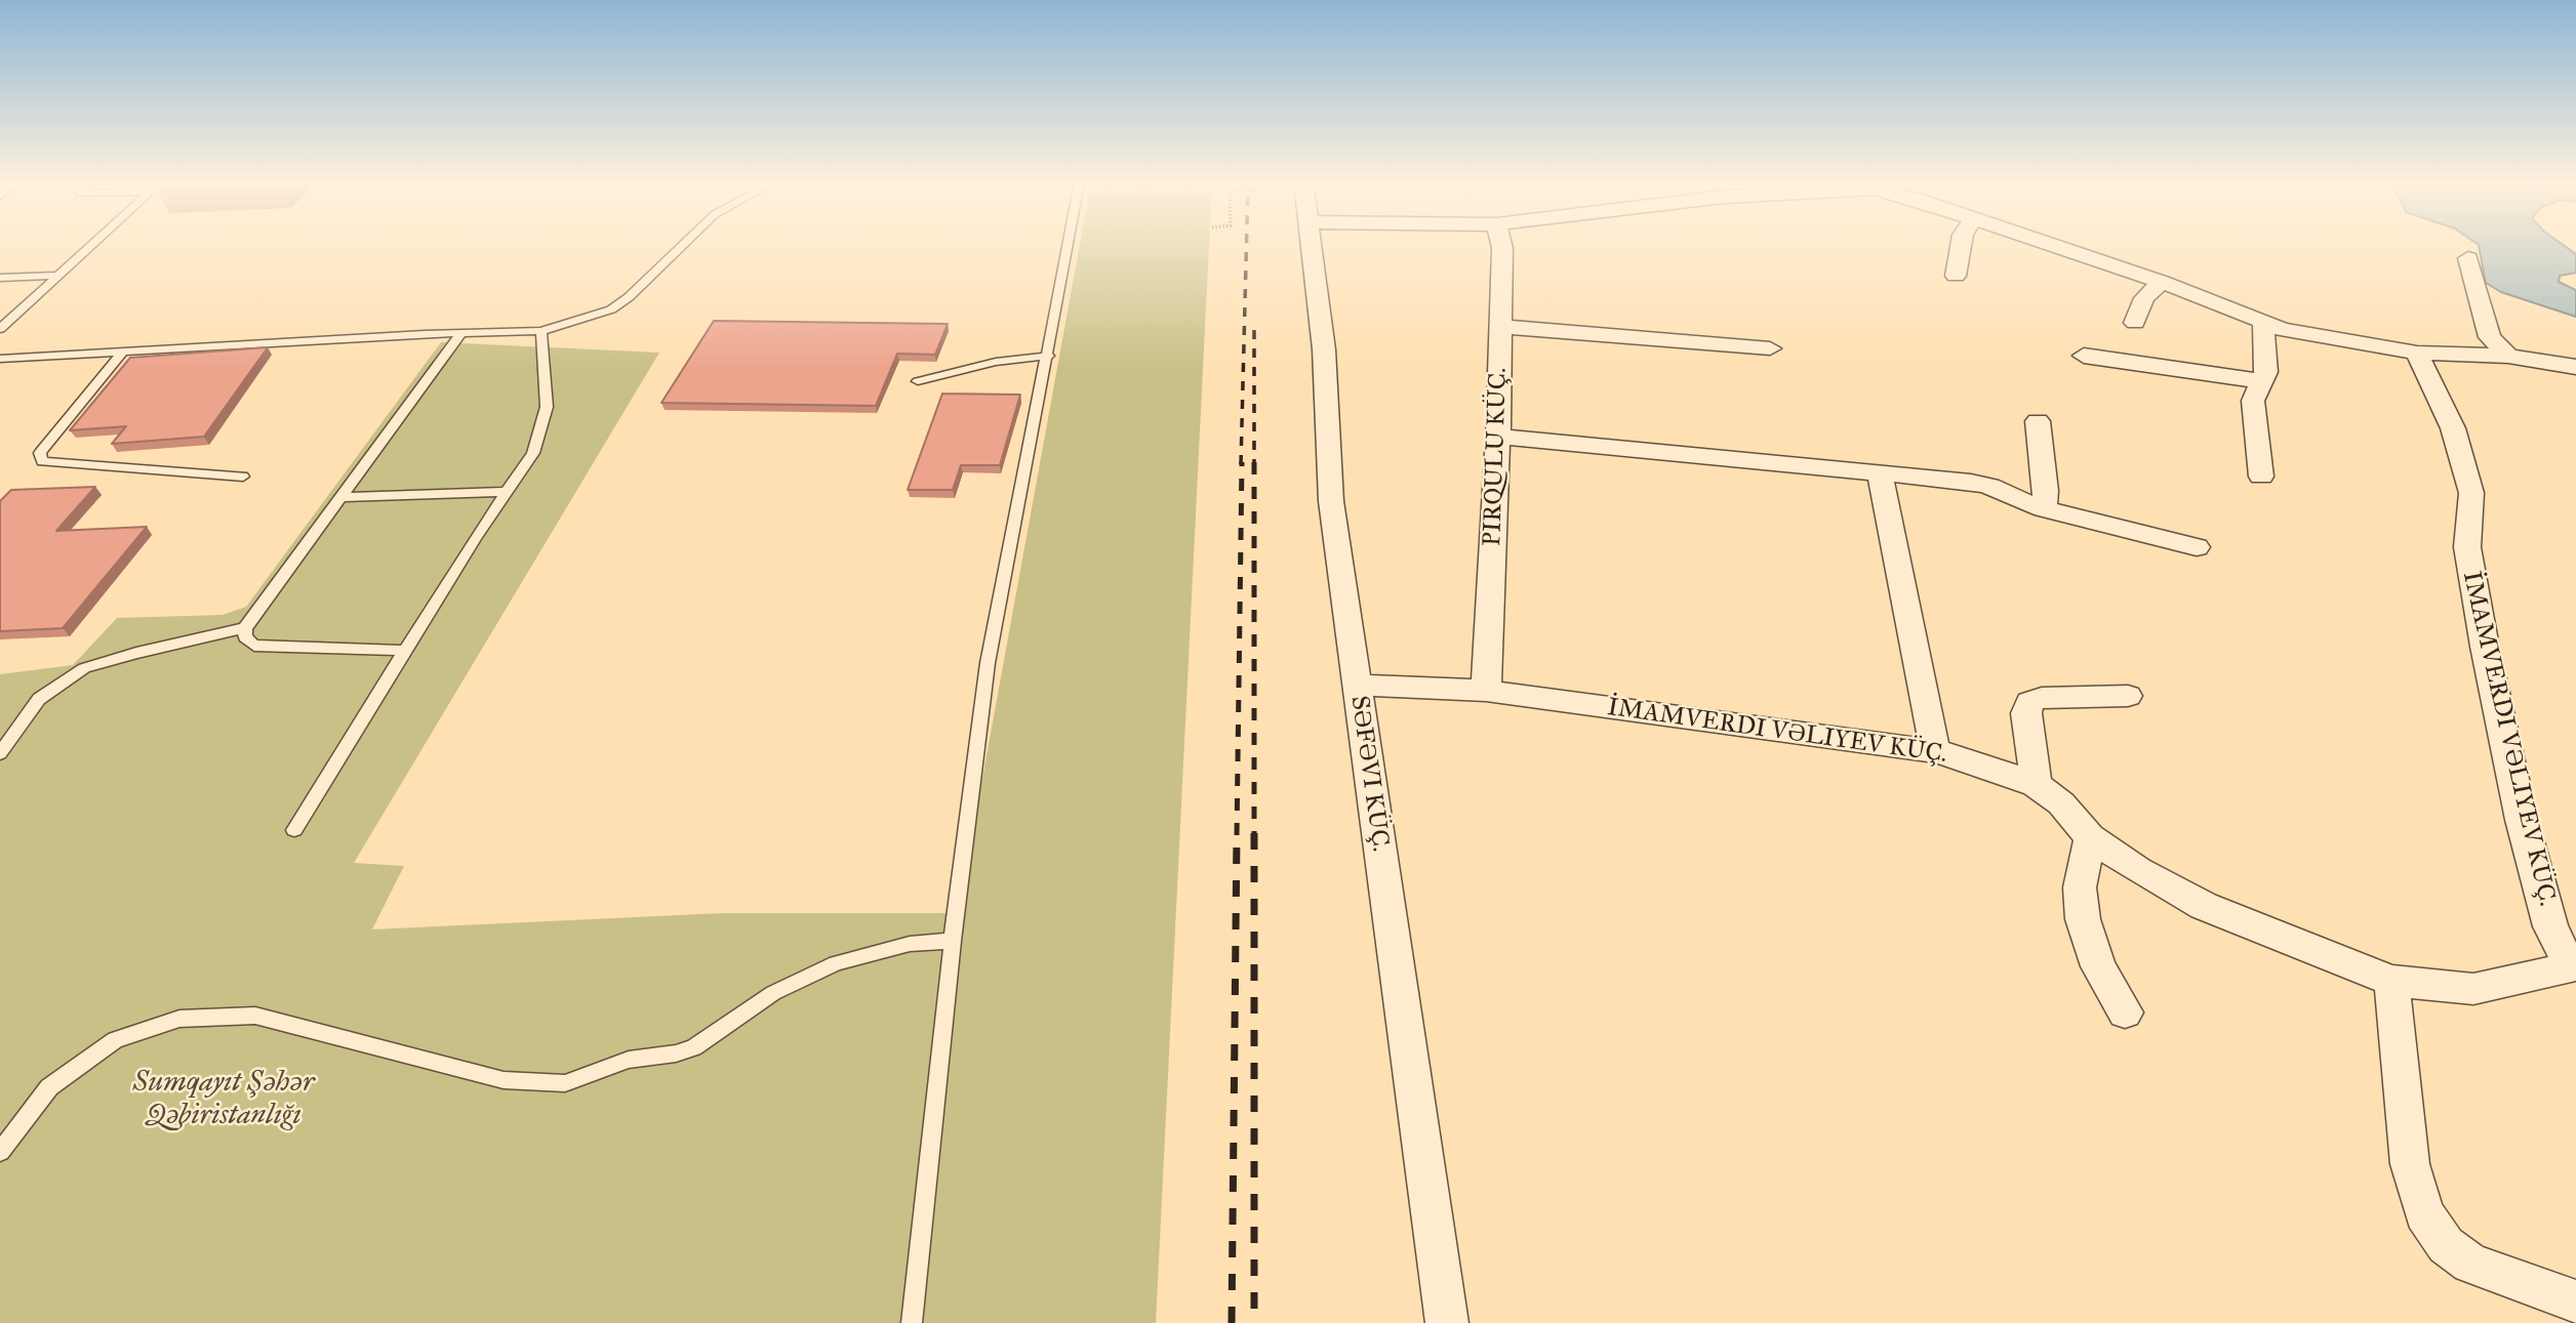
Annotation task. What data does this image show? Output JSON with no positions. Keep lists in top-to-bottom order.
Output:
{
  "streets": {
    "street": ["PIRQULU KÜÇ.", "İMAMVERDI VƏLIYEV KÜÇ.", "SƏFƏVI KÜÇ."]
  },
  "crossings": [
    ["PIRQULU KÜÇ.", "İMAMVERDI VƏLIYEV KÜÇ."],
    ["İMAMVERDI VƏLIYEV KÜÇ.", "SƏFƏVI KÜÇ."]
  ],
  "parks": ["Sumqayıt Şəhər Qəbiristanlığı"]
}
